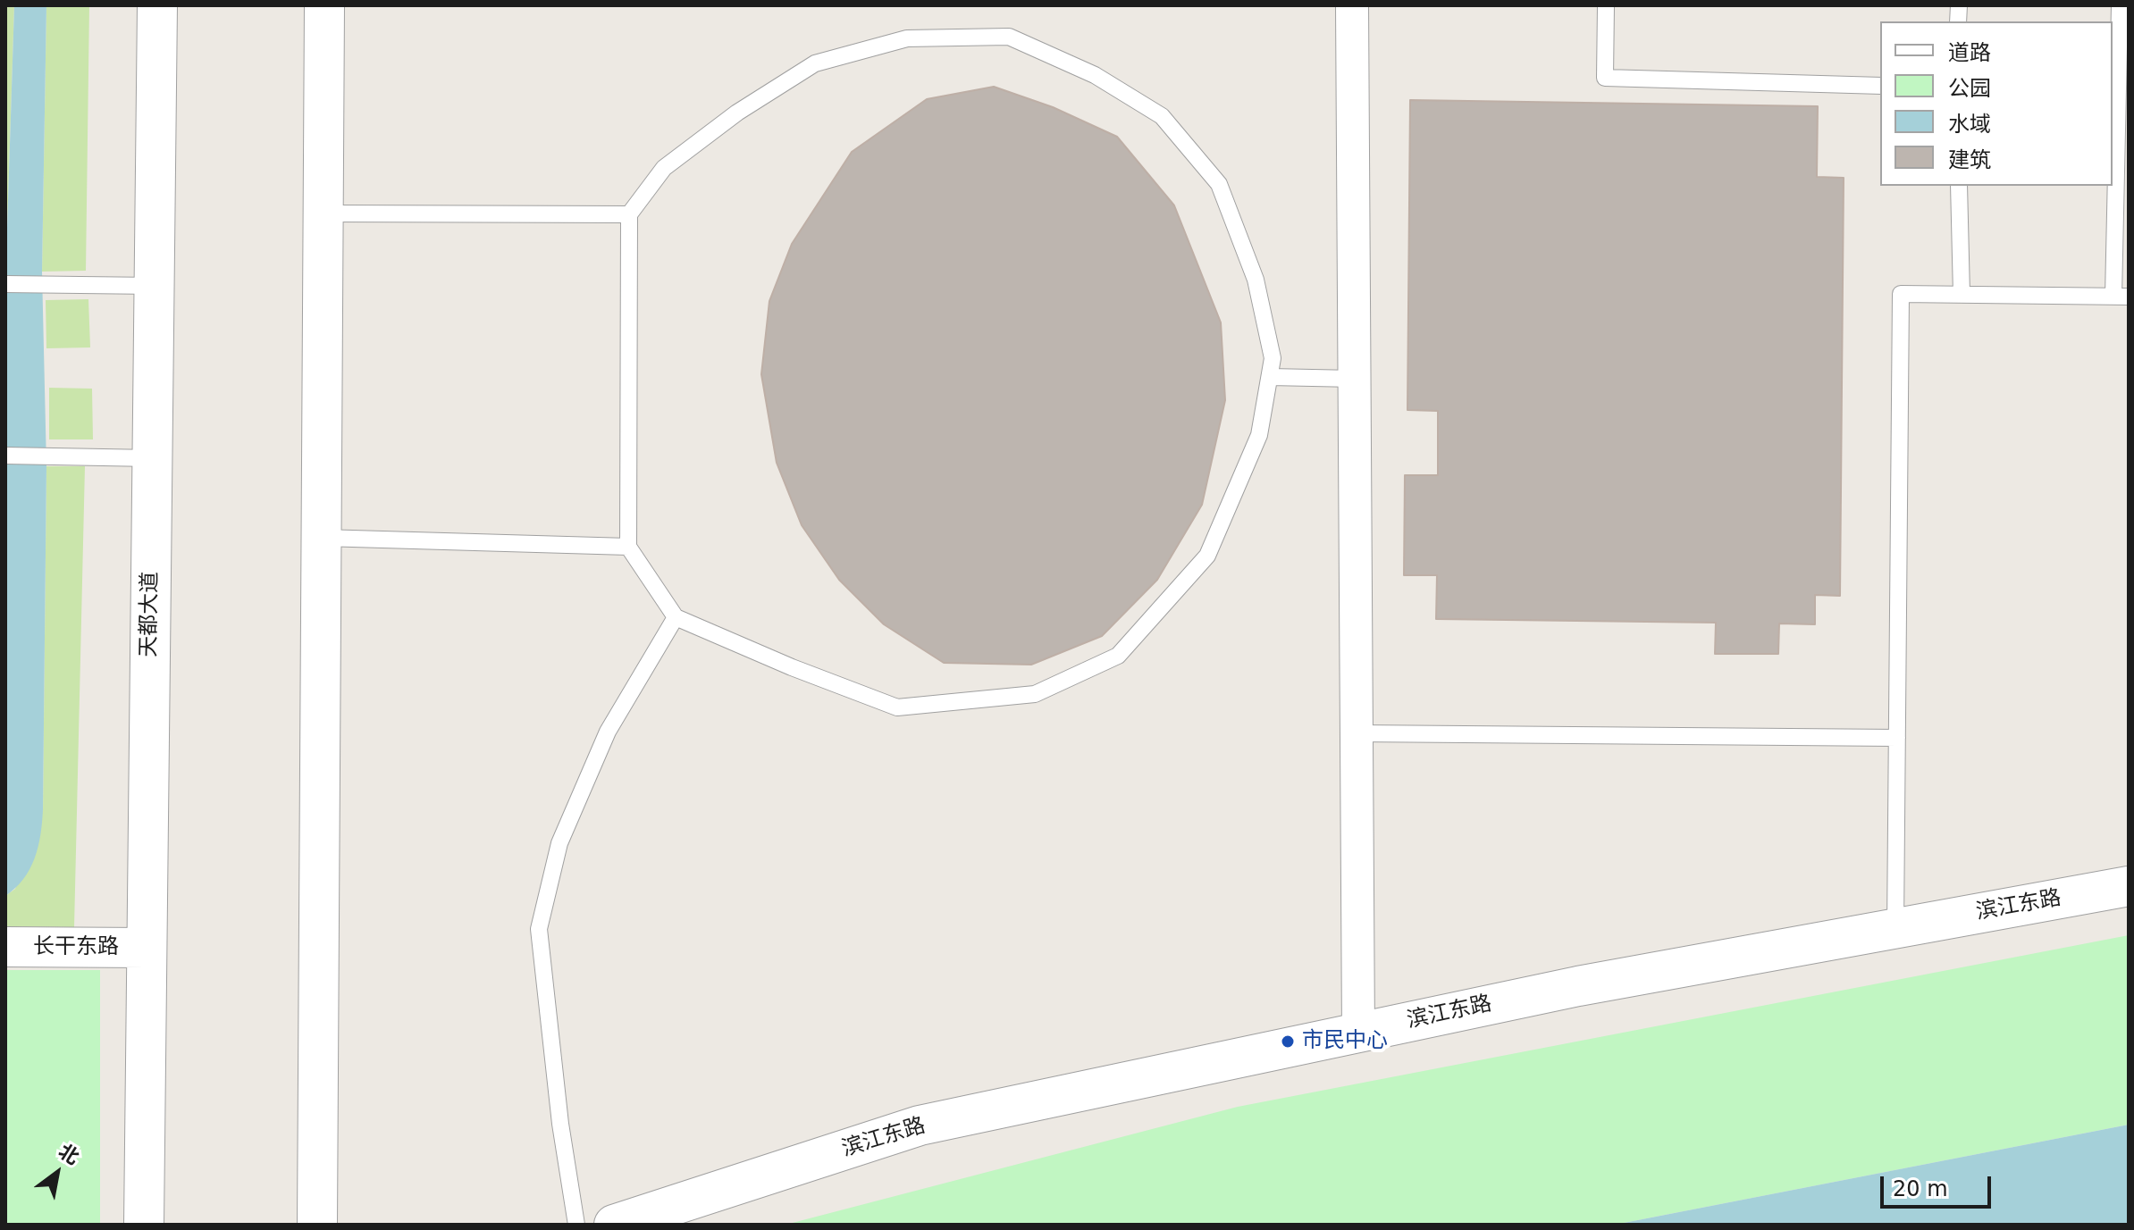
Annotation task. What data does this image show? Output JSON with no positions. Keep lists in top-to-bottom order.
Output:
{
  "streets": {
    "street": ["天都大道", "滨江东路", "长干东路"]
  },
  "crossings": [
    ["天都大道", "长干东路"]
  ],
  "places": ["市民中心"],
  "legend": [
    "道路",
    "公园",
    "水域",
    "建筑"
  ],
  "scale_bar": "20 m",
  "north": "top right"
}
